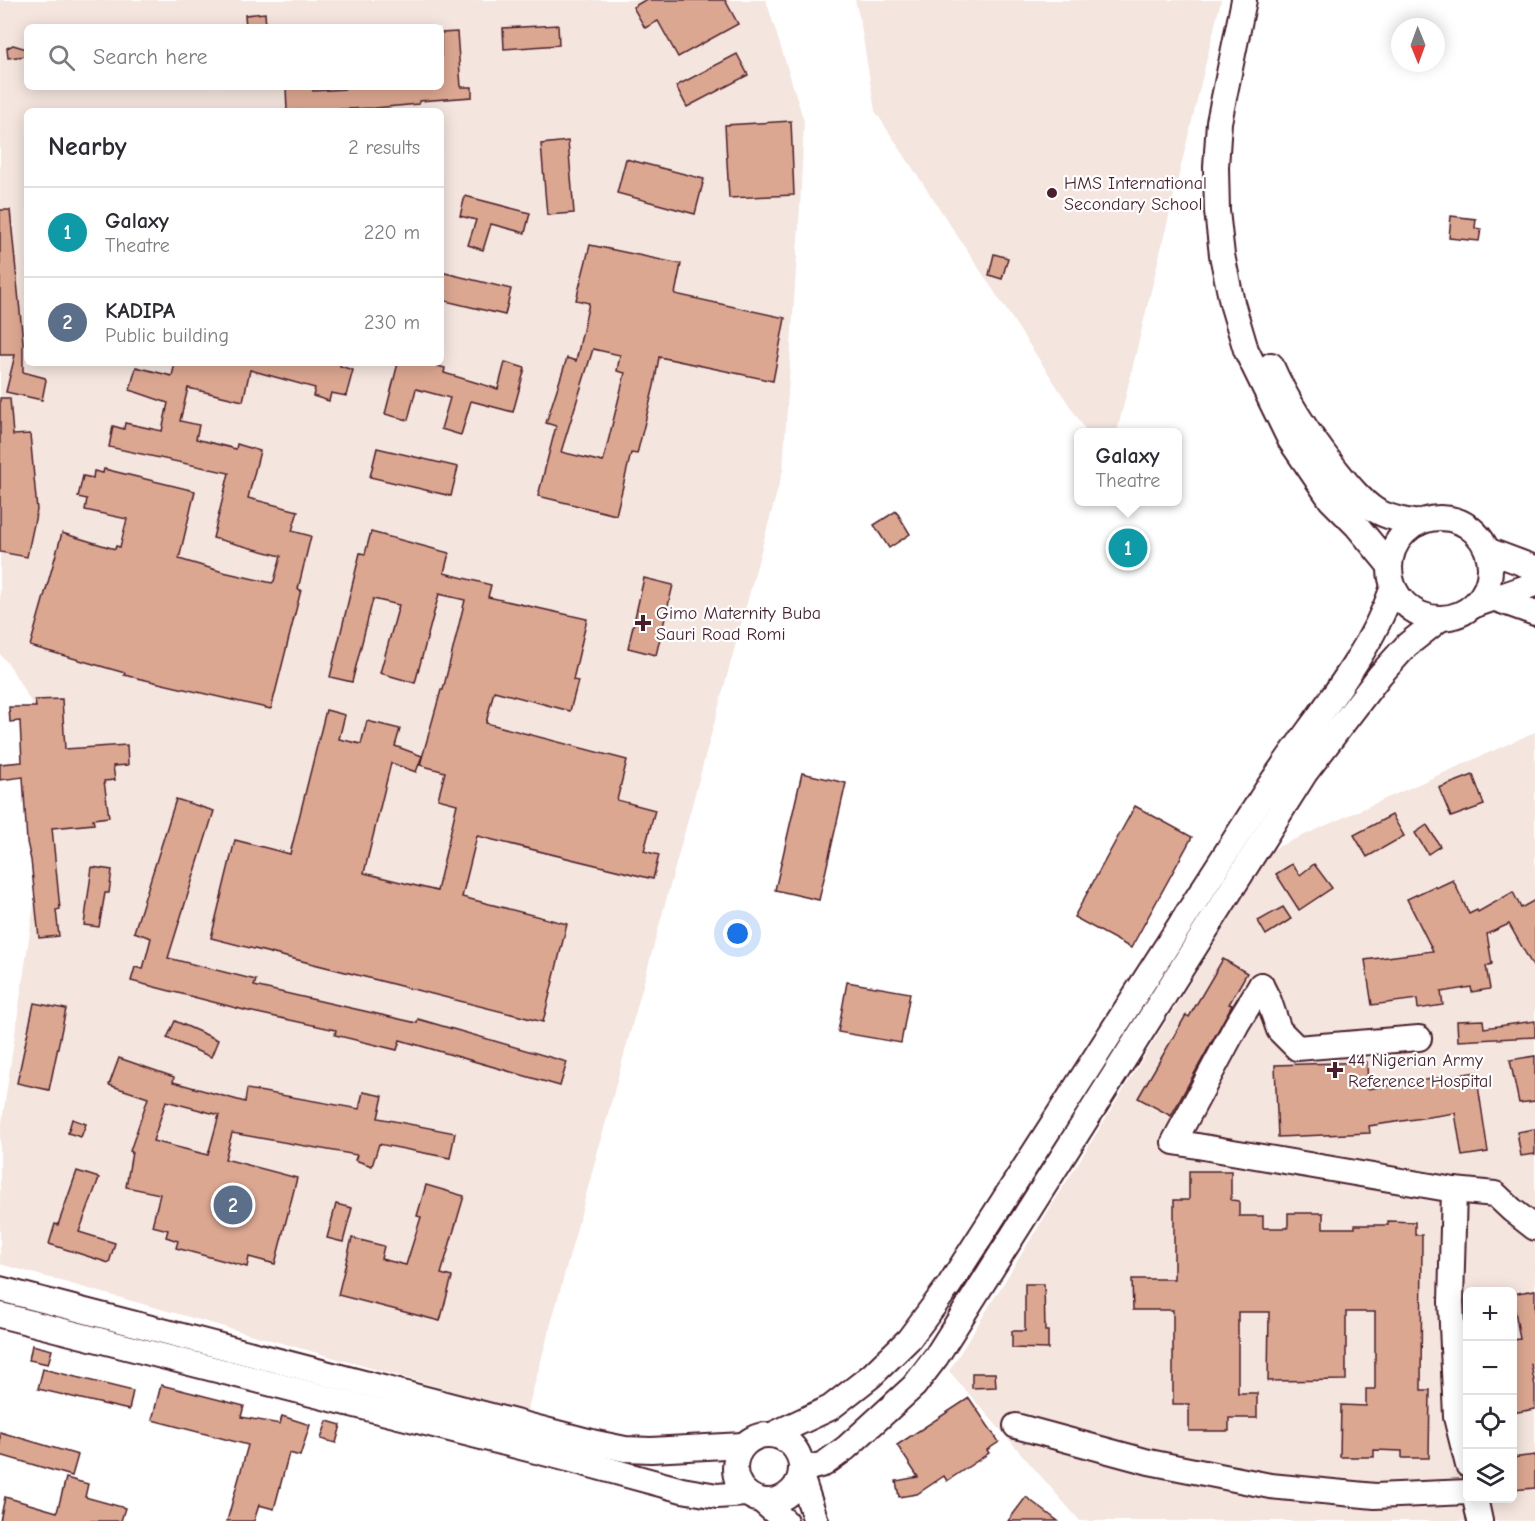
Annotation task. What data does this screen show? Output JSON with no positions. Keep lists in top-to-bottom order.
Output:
{
  "places": {
    "other": ["HMS International Secondary School"],
    "health": ["Gimo Maternity Buba Sauri Road Romi", "44 Nigerian Army Reference Hospital"]
  },
  "north": "bottom",
  "page": {
    "search": "Search here",
    "heading": ["Nearby", "2 results"],
    "list": [
      {
        "mark": "1",
        "name": "Galaxy",
        "note": "Theatre",
        "value": "220 m"
      },
      {
        "mark": "2",
        "name": "KADIPA",
        "note": "Public building",
        "value": "230 m"
      }
    ],
    "popup": ["Galaxy", "Theatre"],
    "pins": ["1", "2"],
    "map_buttons": ["+", "−"]
  }
}
